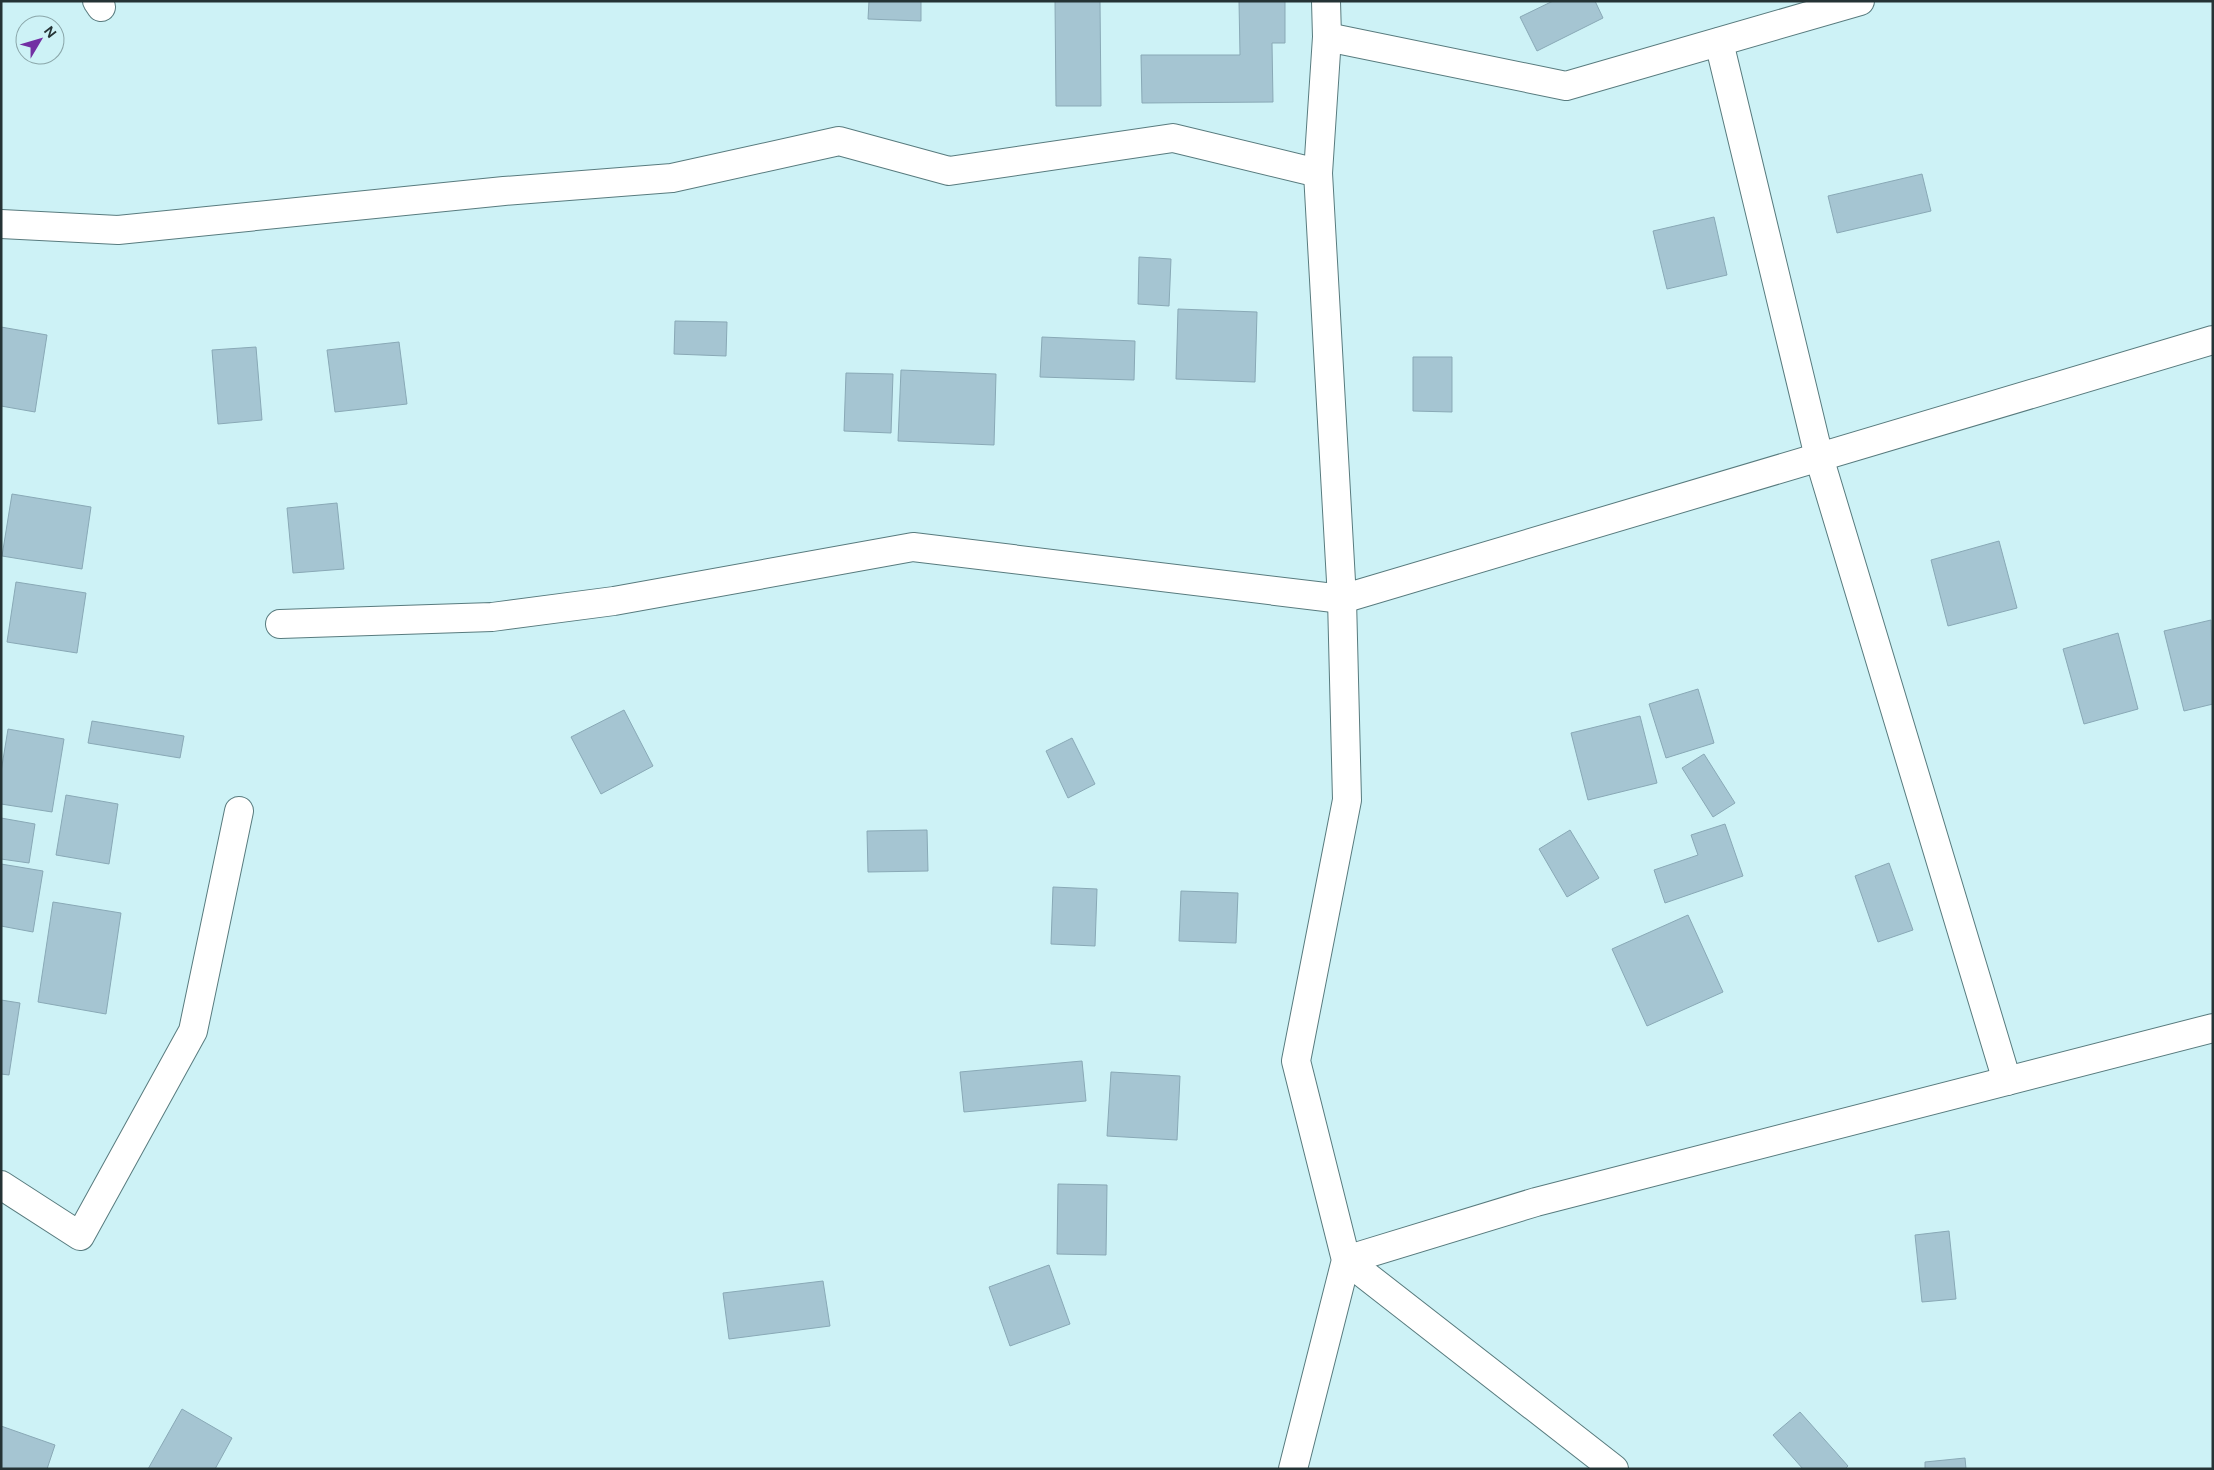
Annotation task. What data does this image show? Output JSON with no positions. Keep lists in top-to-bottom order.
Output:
{
  "north": "top right"
}
